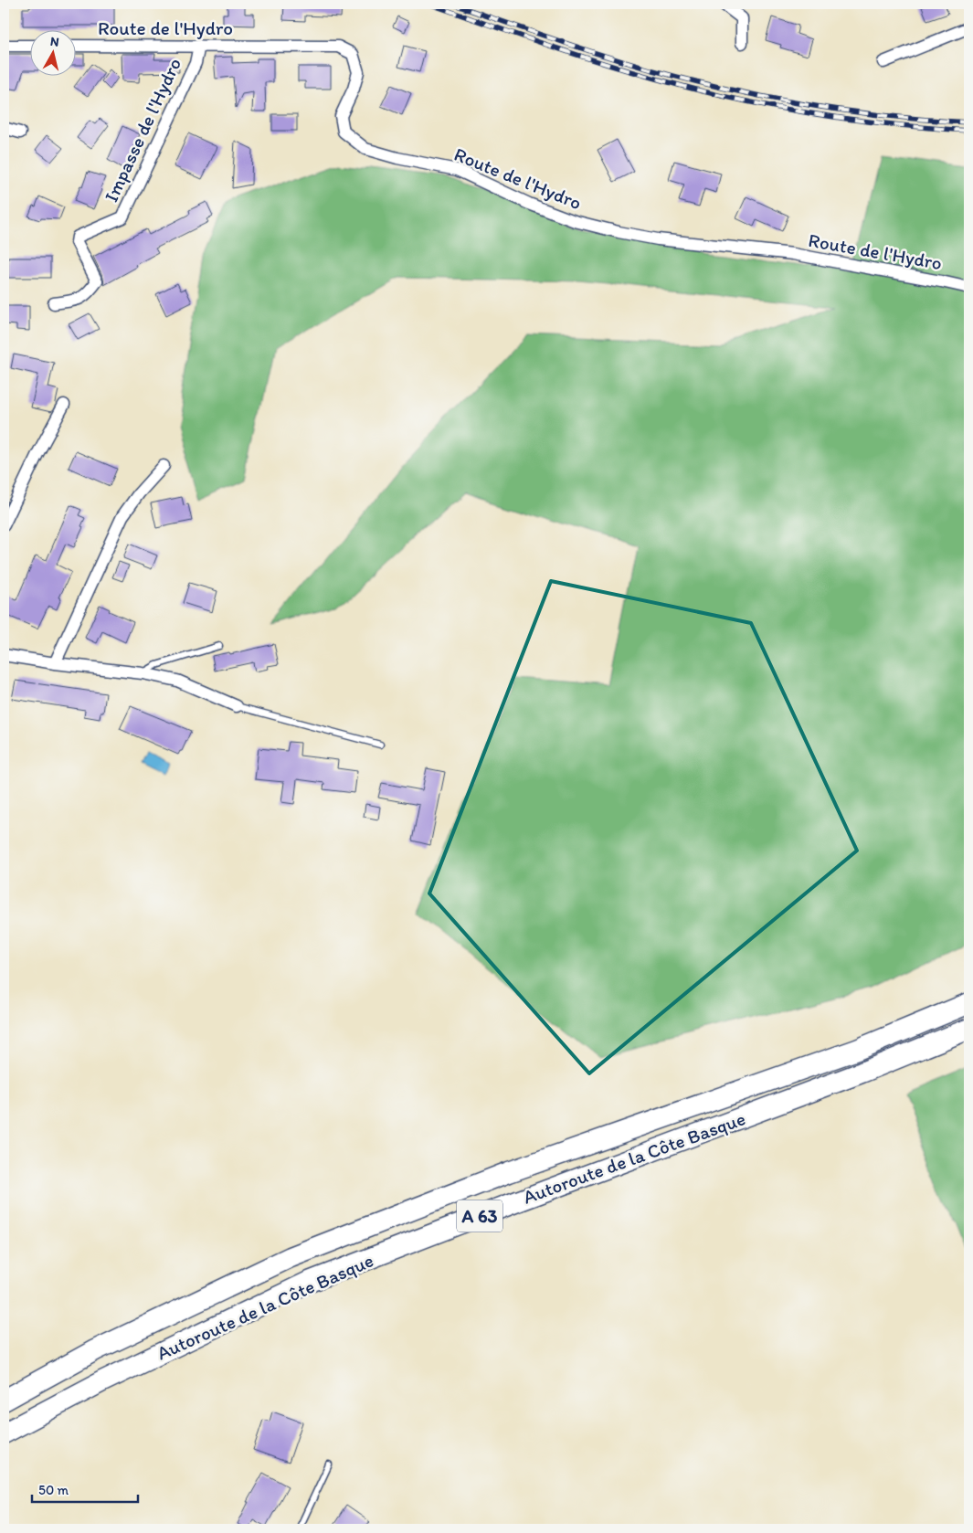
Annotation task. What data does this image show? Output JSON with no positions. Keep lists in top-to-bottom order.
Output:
{
  "streets": {
    "highway": ["Autoroute de la Côte Basque", "A 63"],
    "street": ["Route de l'Hydro", "Impasse de l'Hydro"]
  },
  "crossings": [
    ["Route de l'Hydro", "Impasse de l'Hydro"]
  ],
  "scale_bar": "50 m",
  "north": "top"
}
